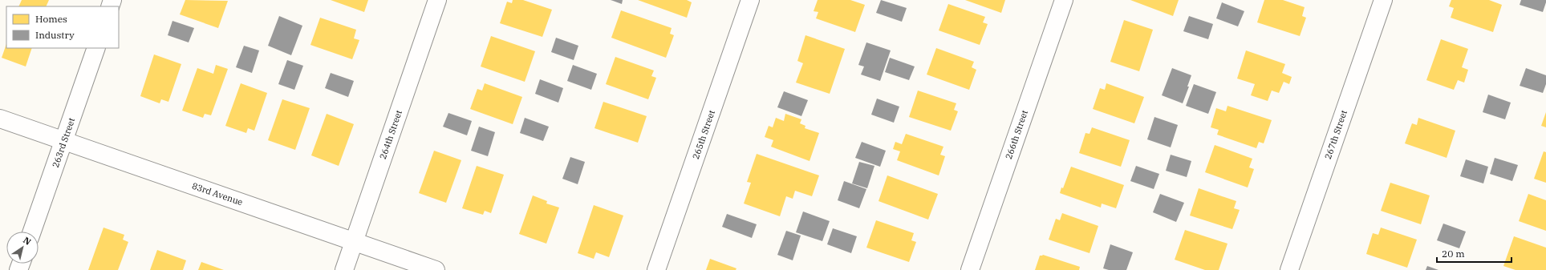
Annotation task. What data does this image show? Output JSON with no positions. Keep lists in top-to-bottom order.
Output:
{
  "streets": {
    "street": [
      "264th Street",
      "265th Street",
      "266th Street",
      "267th Street",
      "263rd Street",
      "83rd Avenue"
    ]
  },
  "crossings": [
    ["264th Street", "83rd Avenue"],
    ["263rd Street", "83rd Avenue"]
  ],
  "legend": ["Homes", "Industry"],
  "scale_bar": "20 m",
  "north": "top right"
}
